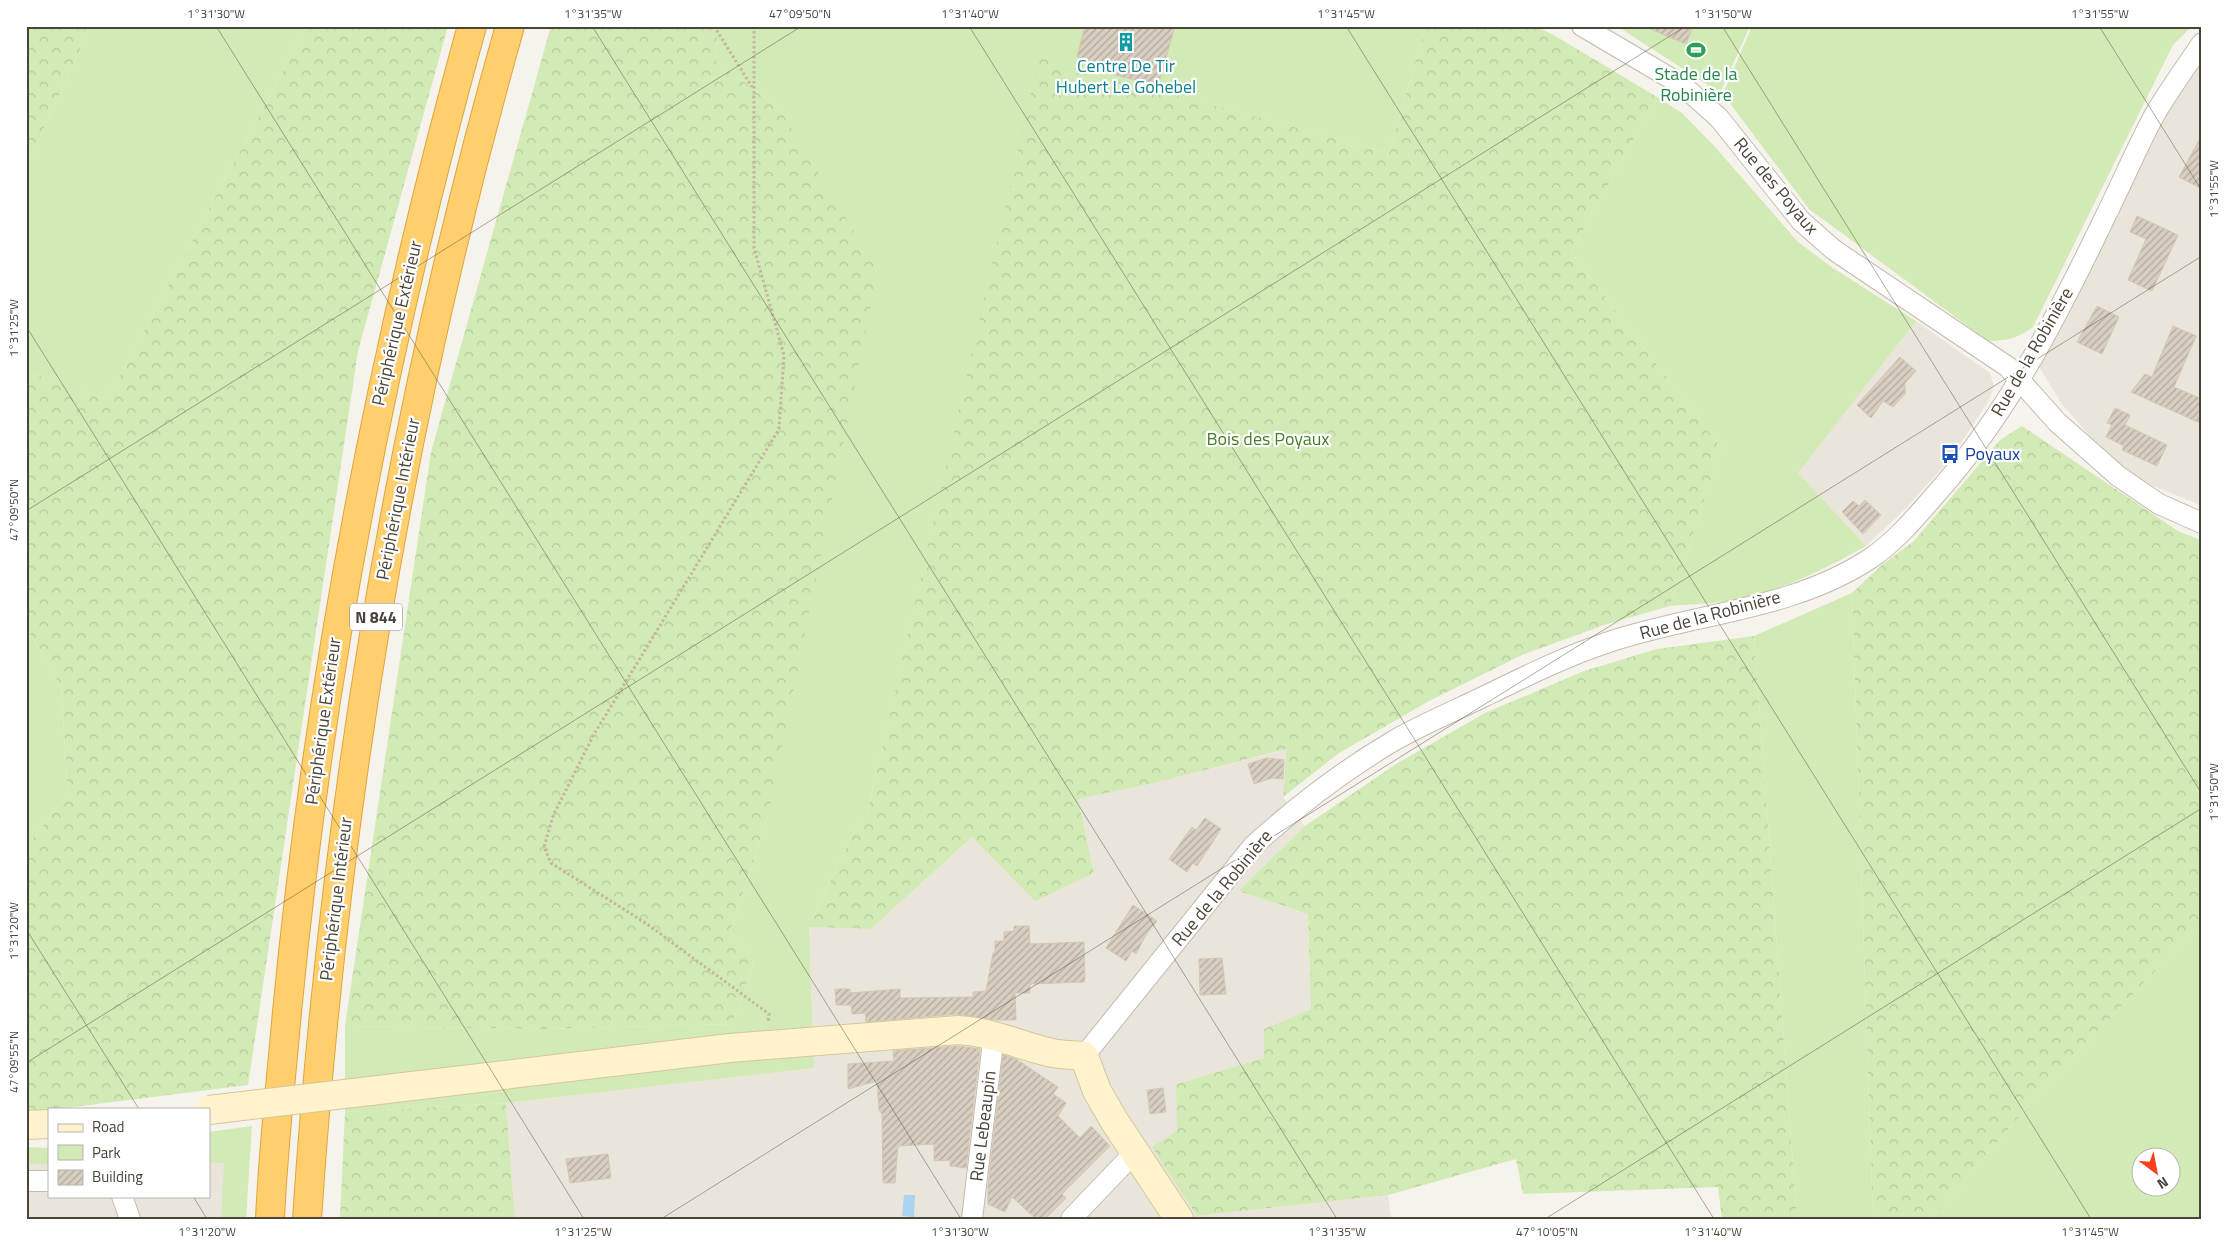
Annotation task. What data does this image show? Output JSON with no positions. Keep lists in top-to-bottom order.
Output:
{
  "streets": {
    "highway": ["Périphérique Extérieur", "Périphérique Intérieur", "N 844"],
    "street": ["Rue des Poyaux", "Rue de la Robinière", "Rue Lebeaupin"]
  },
  "crossings": [
    ["Rue des Poyaux", "Rue de la Robinière"]
  ],
  "parks": ["Bois des Poyaux"],
  "places": {
    "building": ["Centre De Tir Hubert Le Gohebel"],
    "sports": ["Stade de la Robinière"],
    "bus stop": ["Poyaux"]
  },
  "legend": ["Road", "Park", "Building"],
  "north": "bottom right",
  "coordinates": [
    "1°31'30\"W",
    "1°31'35\"W",
    "47°09'50\"N",
    "1°31'40\"W",
    "1°31'45\"W",
    "1°31'50\"W",
    "1°31'55\"W",
    "1°31'25\"W",
    "1°31'20\"W",
    "47°09'55\"N",
    "47°10'05\"N"
  ]
}
